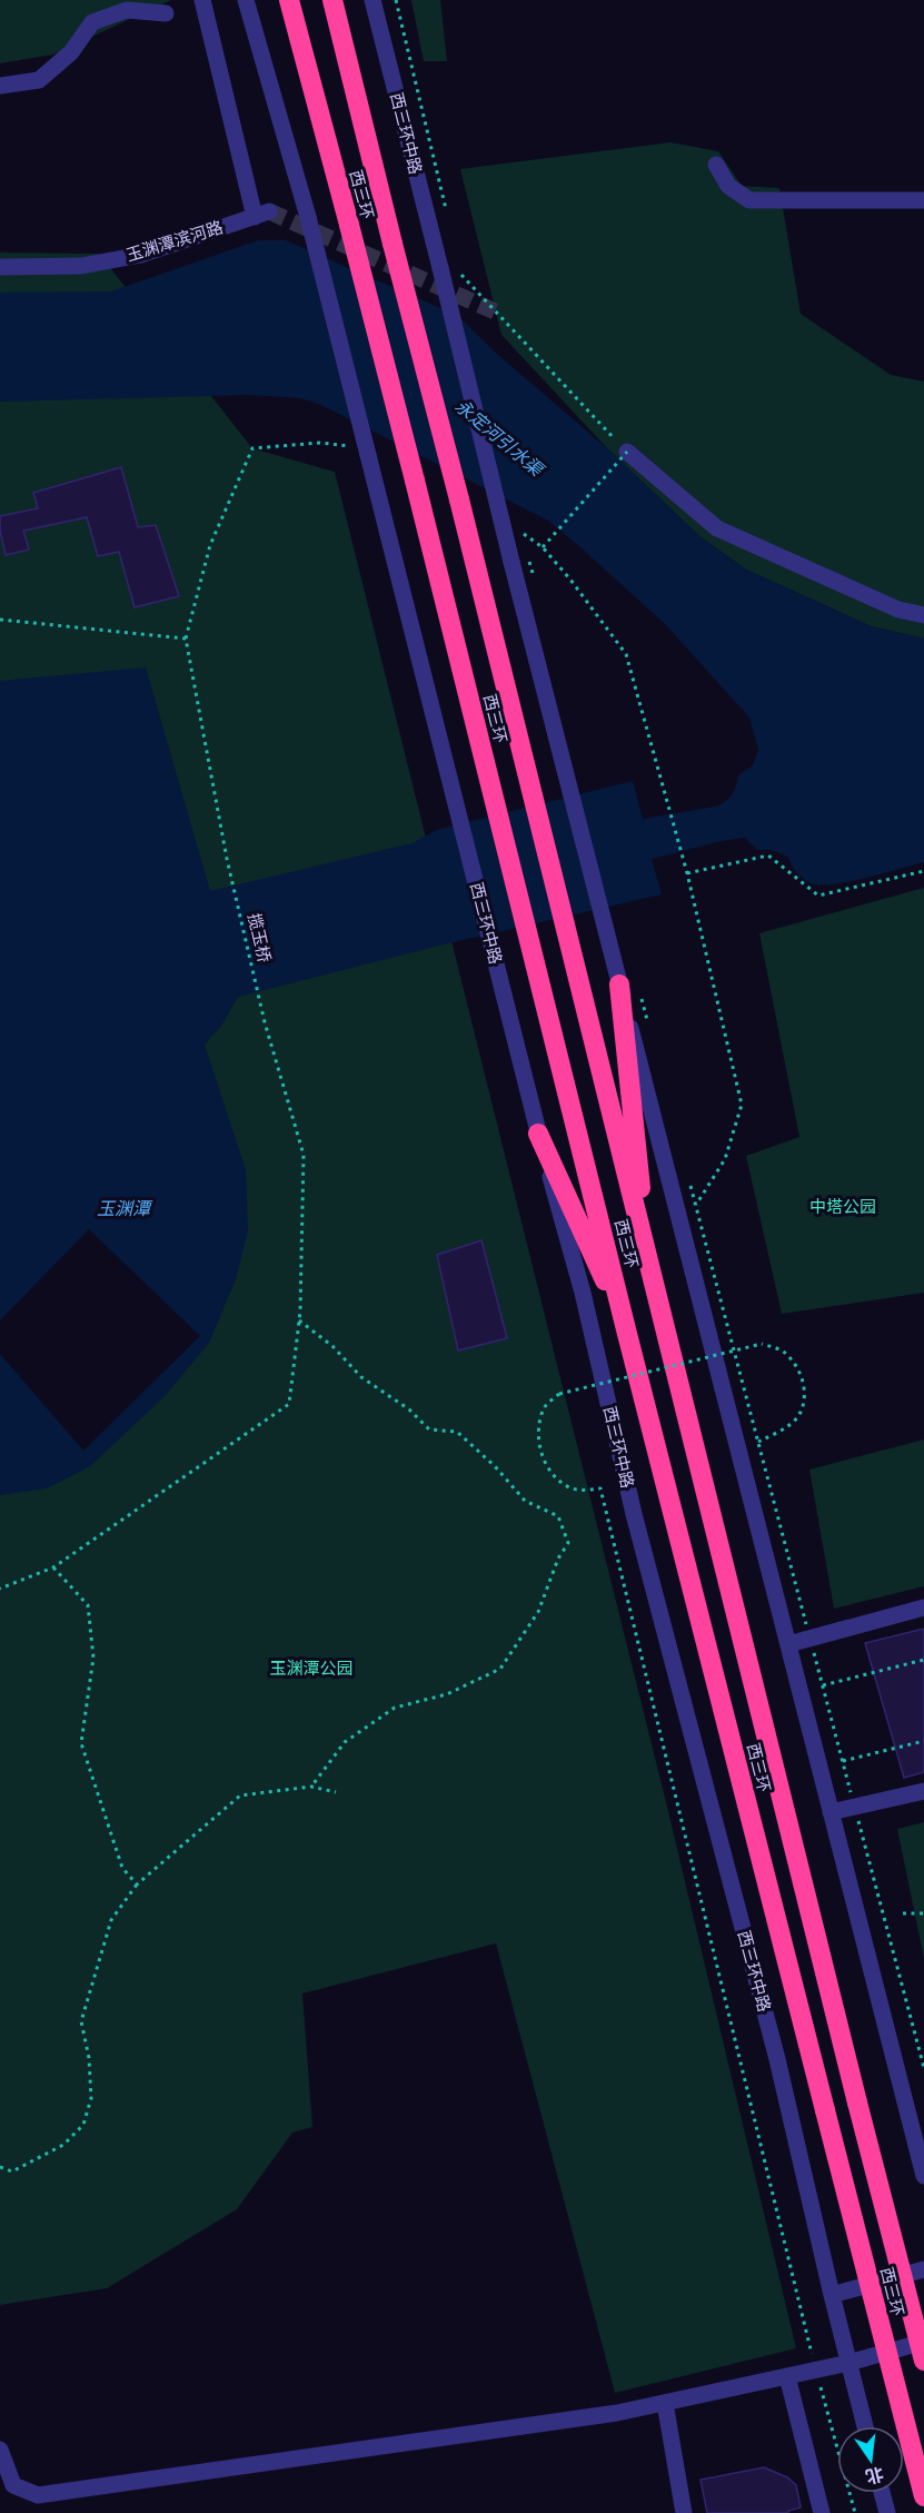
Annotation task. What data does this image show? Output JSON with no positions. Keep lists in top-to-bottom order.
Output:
{
  "streets": {
    "highway": ["西三环"],
    "street": ["西三环中路", "玉渊潭滨河路"],
    "path": ["揽玉桥"]
  },
  "water": ["永定河引水渠", "玉渊潭"],
  "parks": ["中塔公园", "玉渊潭公园"],
  "north": "bottom"
}
